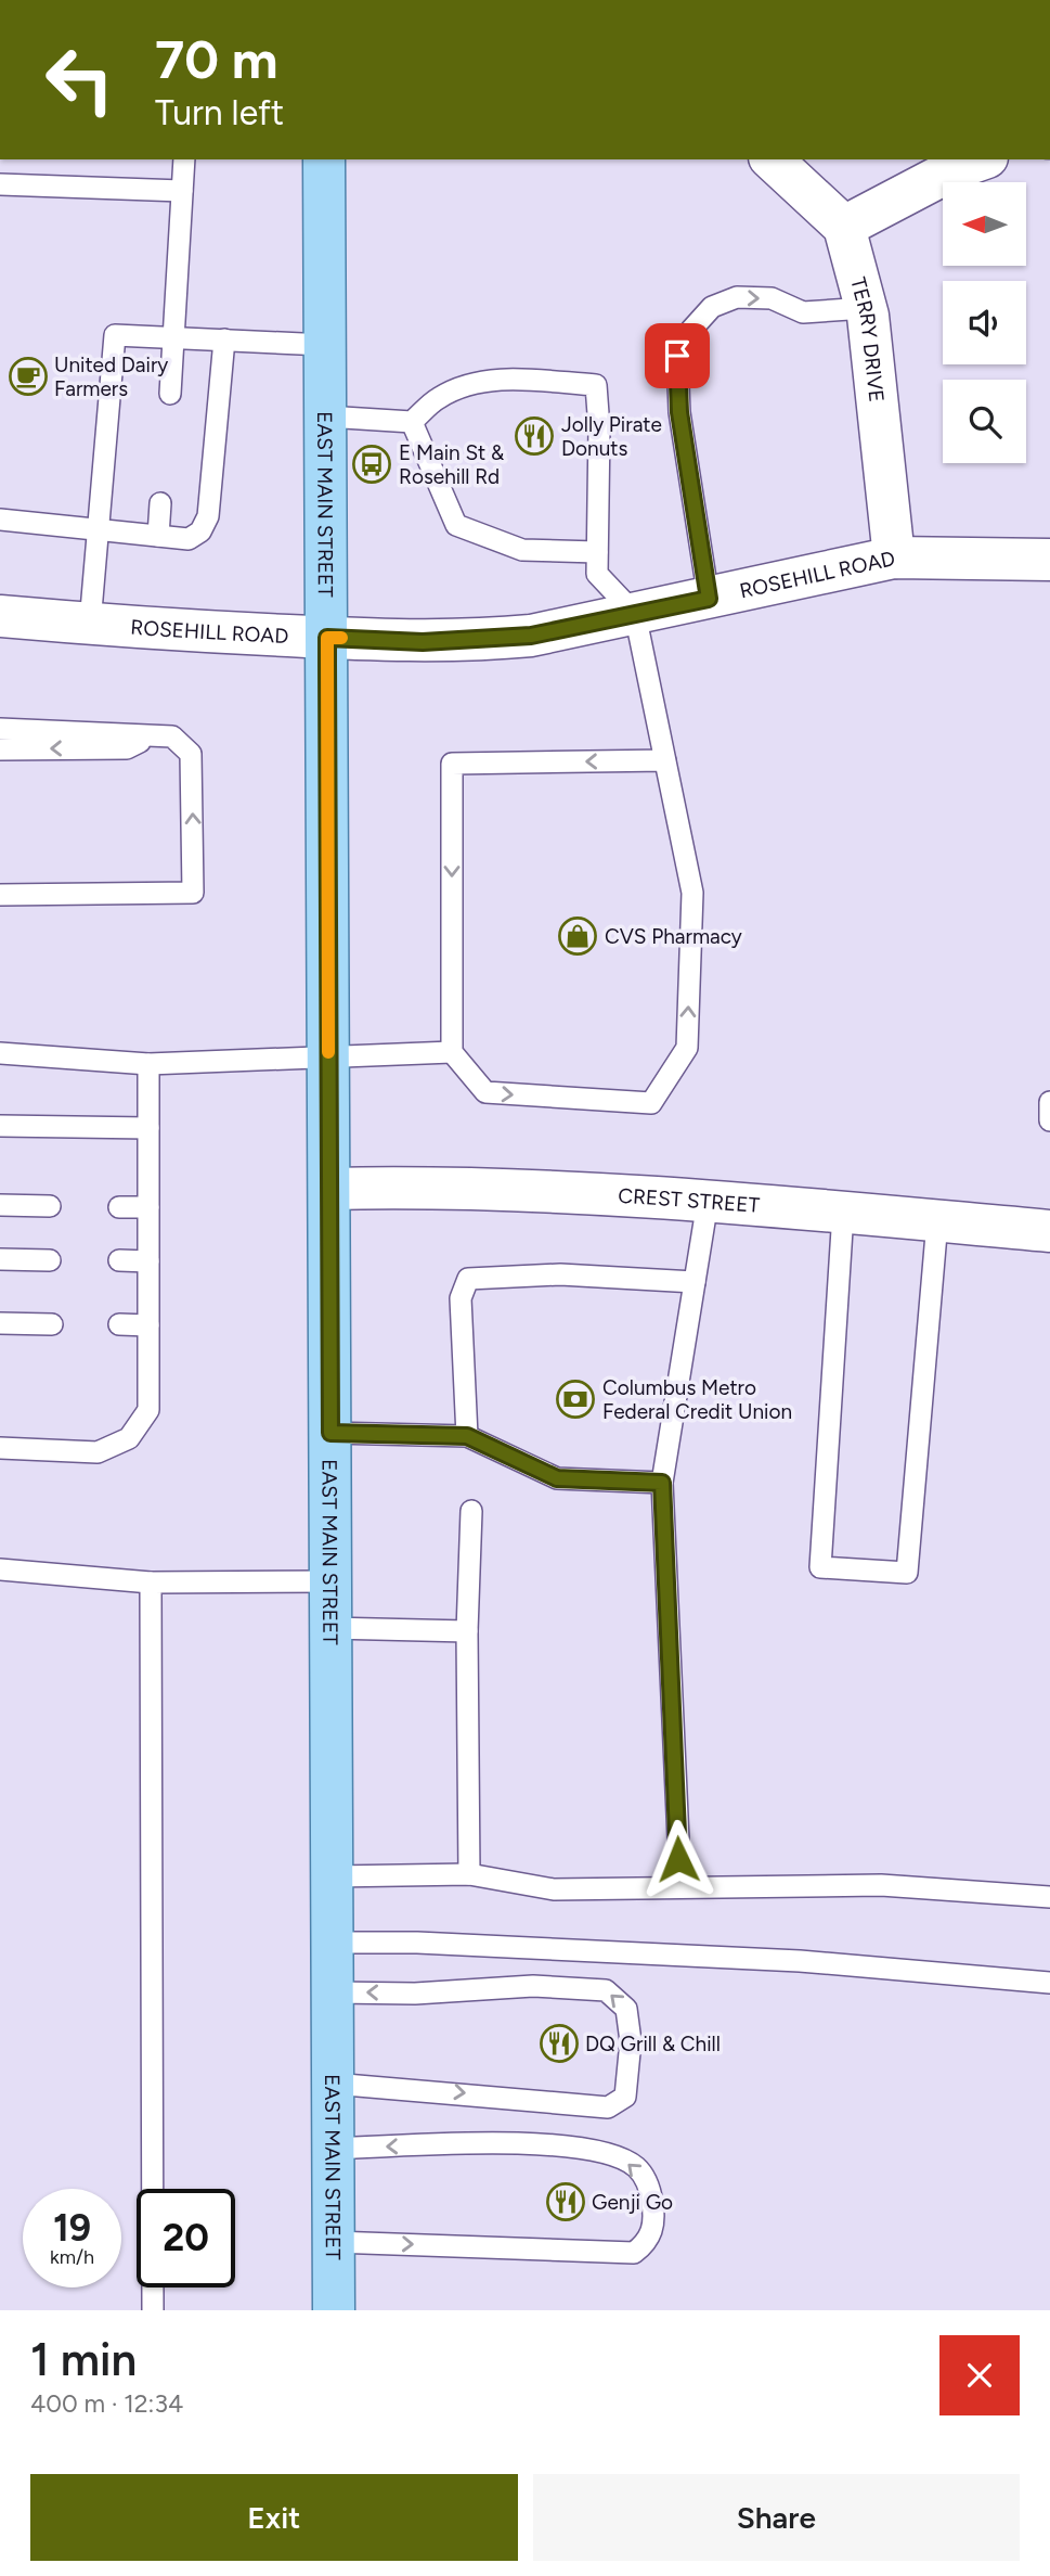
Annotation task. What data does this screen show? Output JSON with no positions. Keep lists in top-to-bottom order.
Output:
{
  "streets": {
    "main road": ["EAST MAIN STREET"],
    "street": ["TERRY DRIVE", "ROSEHILL ROAD", "CREST STREET"]
  },
  "crossings": [
    ["TERRY DRIVE", "ROSEHILL ROAD"],
    ["EAST MAIN STREET", "ROSEHILL ROAD"],
    ["EAST MAIN STREET", "CREST STREET"]
  ],
  "places": {
    "cafe": ["United Dairy Farmers"],
    "restaurant": ["Jolly Pirate Donuts", "DQ Grill & Chill", "Genji Go"],
    "bus stop": ["E Main St & Rosehill Rd"],
    "shop": ["CVS Pharmacy"],
    "bank": ["Columbus Metro Federal Credit Union"]
  },
  "north": "left",
  "page": {
    "turn": ["70 m", "Turn left"],
    "speed": "19 km/h",
    "limit": "20",
    "heading": ["1 min", "400 m · 12:34"],
    "buttons": ["Exit", "Share"]
  }
}
